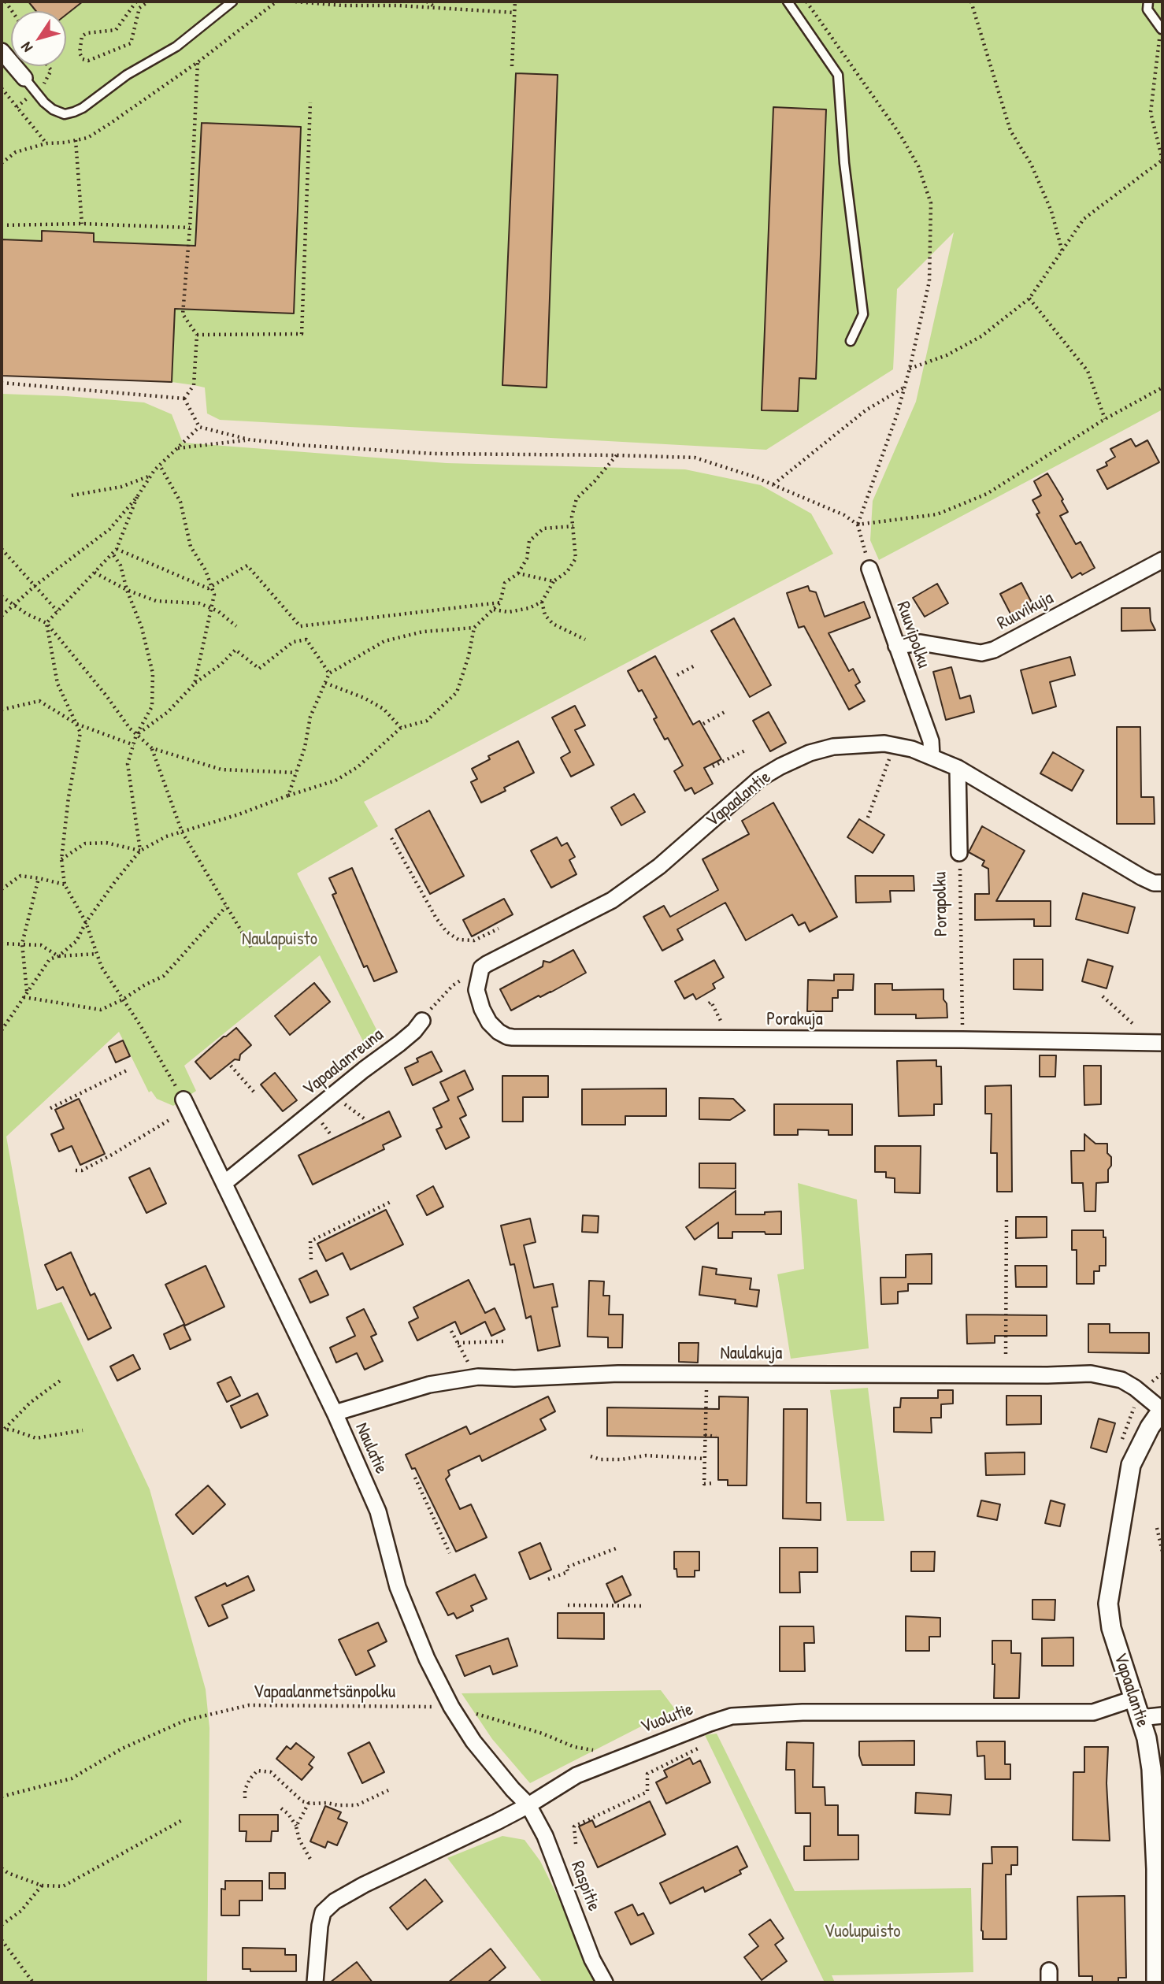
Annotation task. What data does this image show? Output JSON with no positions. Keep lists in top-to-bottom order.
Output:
{
  "streets": {
    "street": [
      "Ruuvikuja",
      "Ruuvipolku",
      "Vapaalantie",
      "Porapolku",
      "Porakuja",
      "Vapaalanreuna",
      "Naulakuja",
      "Naulatie",
      "Vuolutie",
      "Raspitie"
    ],
    "path": ["Vapaalanmetsänpolku"]
  },
  "crossings": [
    ["Ruuvikuja", "Ruuvipolku"],
    ["Ruuvipolku", "Vapaalantie"],
    ["Vapaalantie", "Porapolku"],
    ["Vapaalantie", "Porakuja"],
    ["Vapaalantie", "Naulakuja"],
    ["Vapaalantie", "Vuolutie"],
    ["Porapolku", "Porakuja"],
    ["Vapaalanreuna", "Naulatie"],
    ["Naulakuja", "Naulatie"],
    ["Naulatie", "Vapaalanmetsänpolku"],
    ["Naulatie", "Vuolutie"],
    ["Naulatie", "Raspitie"],
    ["Vuolutie", "Raspitie"]
  ],
  "parks": ["Naulapuisto", "Vuolupuisto"],
  "north": "bottom left"
}
